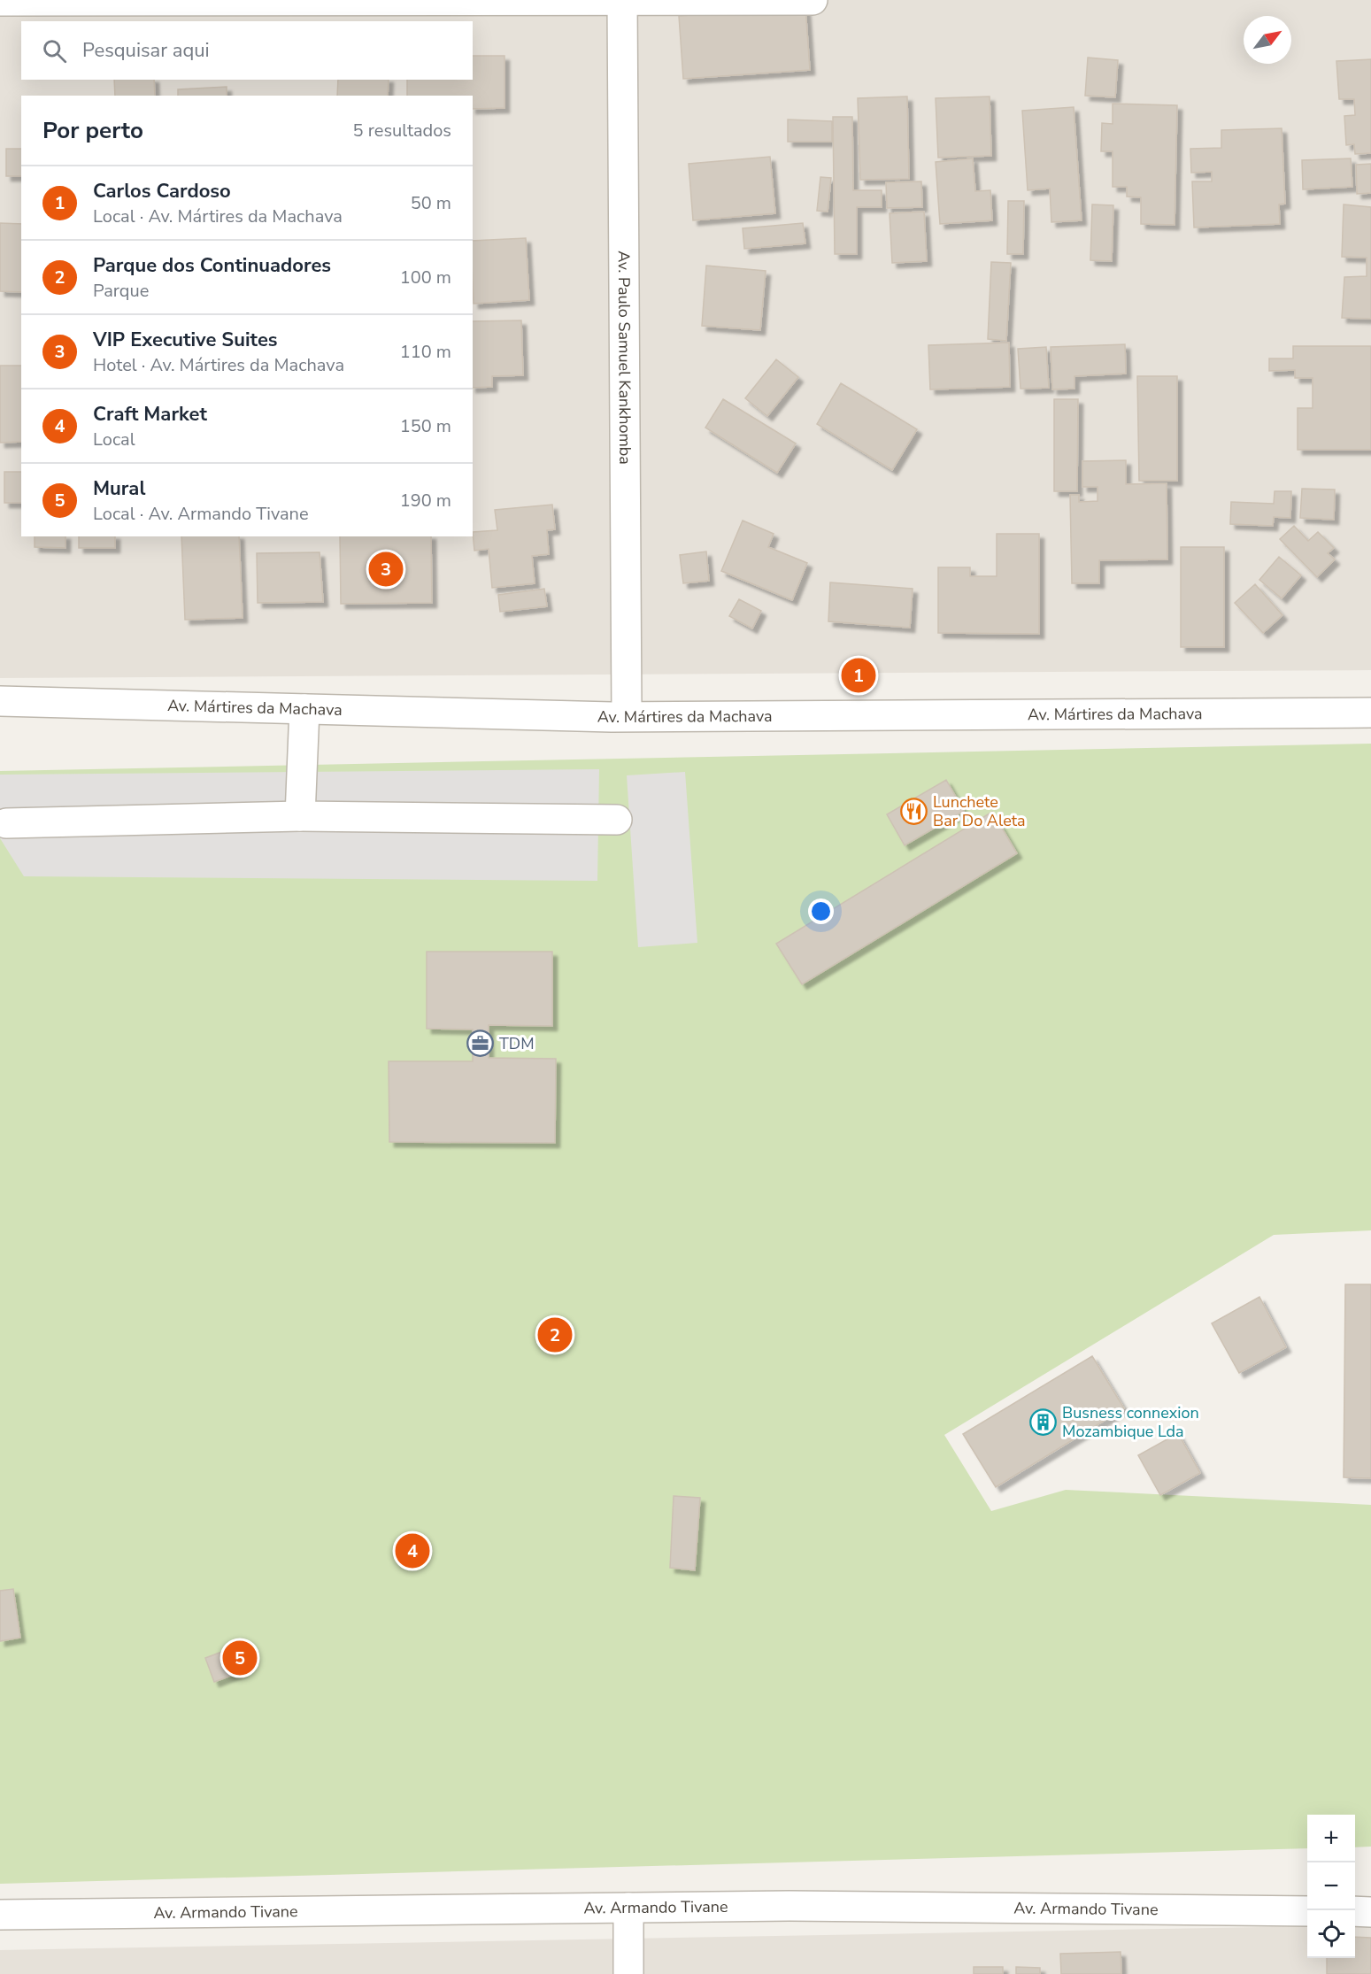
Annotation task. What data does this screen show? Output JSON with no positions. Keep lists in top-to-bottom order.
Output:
{
  "streets": {
    "street": ["Av. Paulo Samuel Kankhomba", "Av. Mártires da Machava", "Av. Armando Tivane"]
  },
  "crossings": [
    ["Av. Paulo Samuel Kankhomba", "Av. Mártires da Machava"]
  ],
  "places": {
    "restaurant": ["Lunchete Bar Do Aleta"],
    "office": ["TDM"],
    "building": ["Busness connexion Mozambique Lda"]
  },
  "north": "top right",
  "page": {
    "search": "Pesquisar aqui",
    "heading": ["Por perto", "5 resultados"],
    "list": [
      {
        "mark": "1",
        "name": "Carlos Cardoso",
        "note": "Local · Av. Mártires da Machava",
        "value": "50 m"
      },
      {
        "mark": "2",
        "name": "Parque dos Continuadores",
        "note": "Parque",
        "value": "100 m"
      },
      {
        "mark": "3",
        "name": "VIP Executive Suites",
        "note": "Hotel · Av. Mártires da Machava",
        "value": "110 m"
      },
      {
        "mark": "4",
        "name": "Craft Market",
        "note": "Local",
        "value": "150 m"
      },
      {
        "mark": "5",
        "name": "Mural",
        "note": "Local · Av. Armando Tivane",
        "value": "190 m"
      }
    ],
    "pins": [
      "3",
      "1",
      "2",
      "4",
      "5"
    ],
    "map_buttons": ["+", "−"]
  }
}
